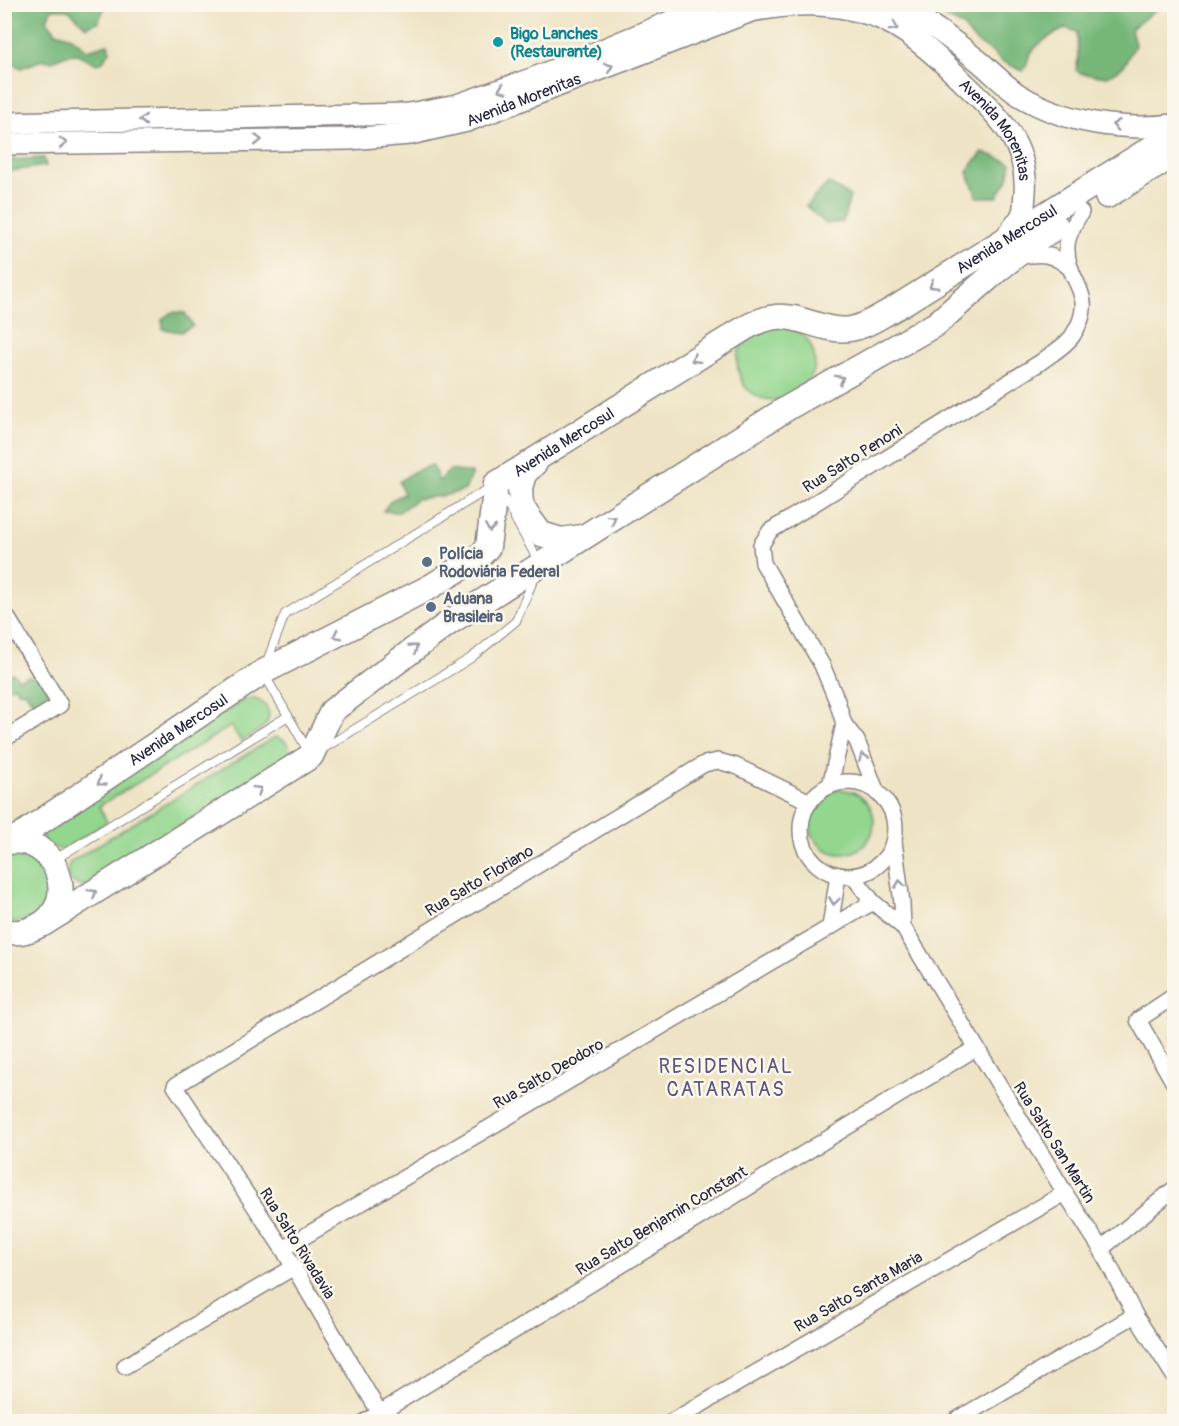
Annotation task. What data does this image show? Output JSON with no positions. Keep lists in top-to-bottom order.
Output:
{
  "streets": {
    "highway": ["Avenida Mercosul"],
    "main road": ["Avenida Morenitas"],
    "street": [
      "Rua Salto Penoni",
      "Rua Salto Floriano",
      "Rua Salto Deodoro",
      "Rua Salto San Martin",
      "Rua Salto Benjamin Constant",
      "Rua Salto Rivadavia",
      "Rua Salto Santa Maria"
    ]
  },
  "crossings": [
    ["Avenida Morenitas", "Avenida Mercosul"],
    ["Avenida Mercosul", "Rua Salto Penoni"],
    ["Rua Salto Penoni", "Rua Salto Floriano"],
    ["Rua Salto Penoni", "Rua Salto San Martin"],
    ["Rua Salto Floriano", "Rua Salto San Martin"],
    ["Rua Salto Floriano", "Rua Salto Rivadavia"],
    ["Rua Salto Deodoro", "Rua Salto San Martin"],
    ["Rua Salto Deodoro", "Rua Salto Rivadavia"],
    ["Rua Salto San Martin", "Rua Salto Benjamin Constant"],
    ["Rua Salto San Martin", "Rua Salto Santa Maria"],
    ["Rua Salto Benjamin Constant", "Rua Salto Rivadavia"]
  ],
  "districts": ["RESIDENCIAL CATARATAS"],
  "places": ["Bigo Lanches (Restaurante)", "Polícia Rodoviária Federal", "Aduana Brasileira"]
}
